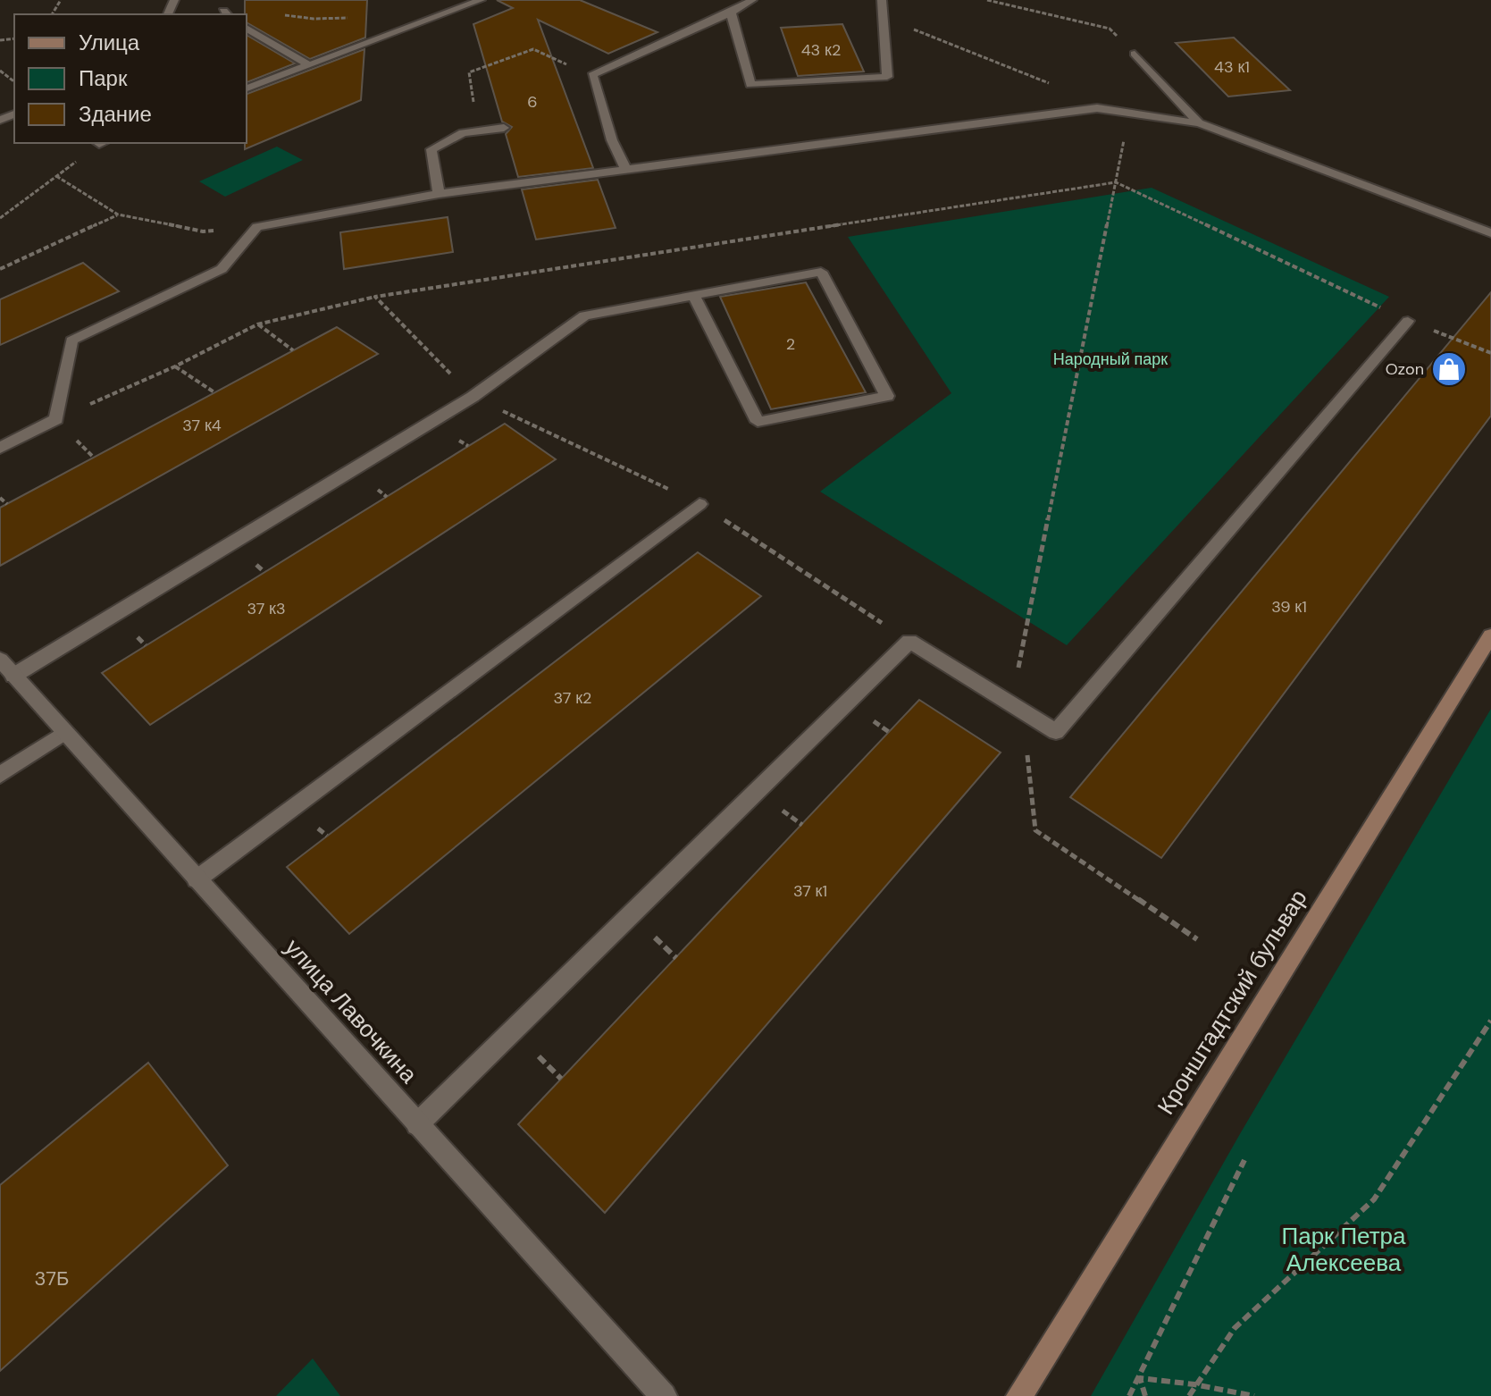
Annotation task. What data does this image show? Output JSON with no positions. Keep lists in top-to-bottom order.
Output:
{
  "streets": {
    "main road": ["Кронштадтский бульвар"],
    "street": ["улица Лавочкина"]
  },
  "parks": ["Народный парк", "Парк Петра Алексеева"],
  "places": {
    "shop": ["Ozon"]
  },
  "house_numbers": [
    "43 к2",
    "43 к1",
    "6",
    "2",
    "37 к4",
    "39 к1",
    "37 к3",
    "37 к2",
    "37 к1",
    "37Б"
  ],
  "legend": ["Улица", "Парк", "Здание"]
}
